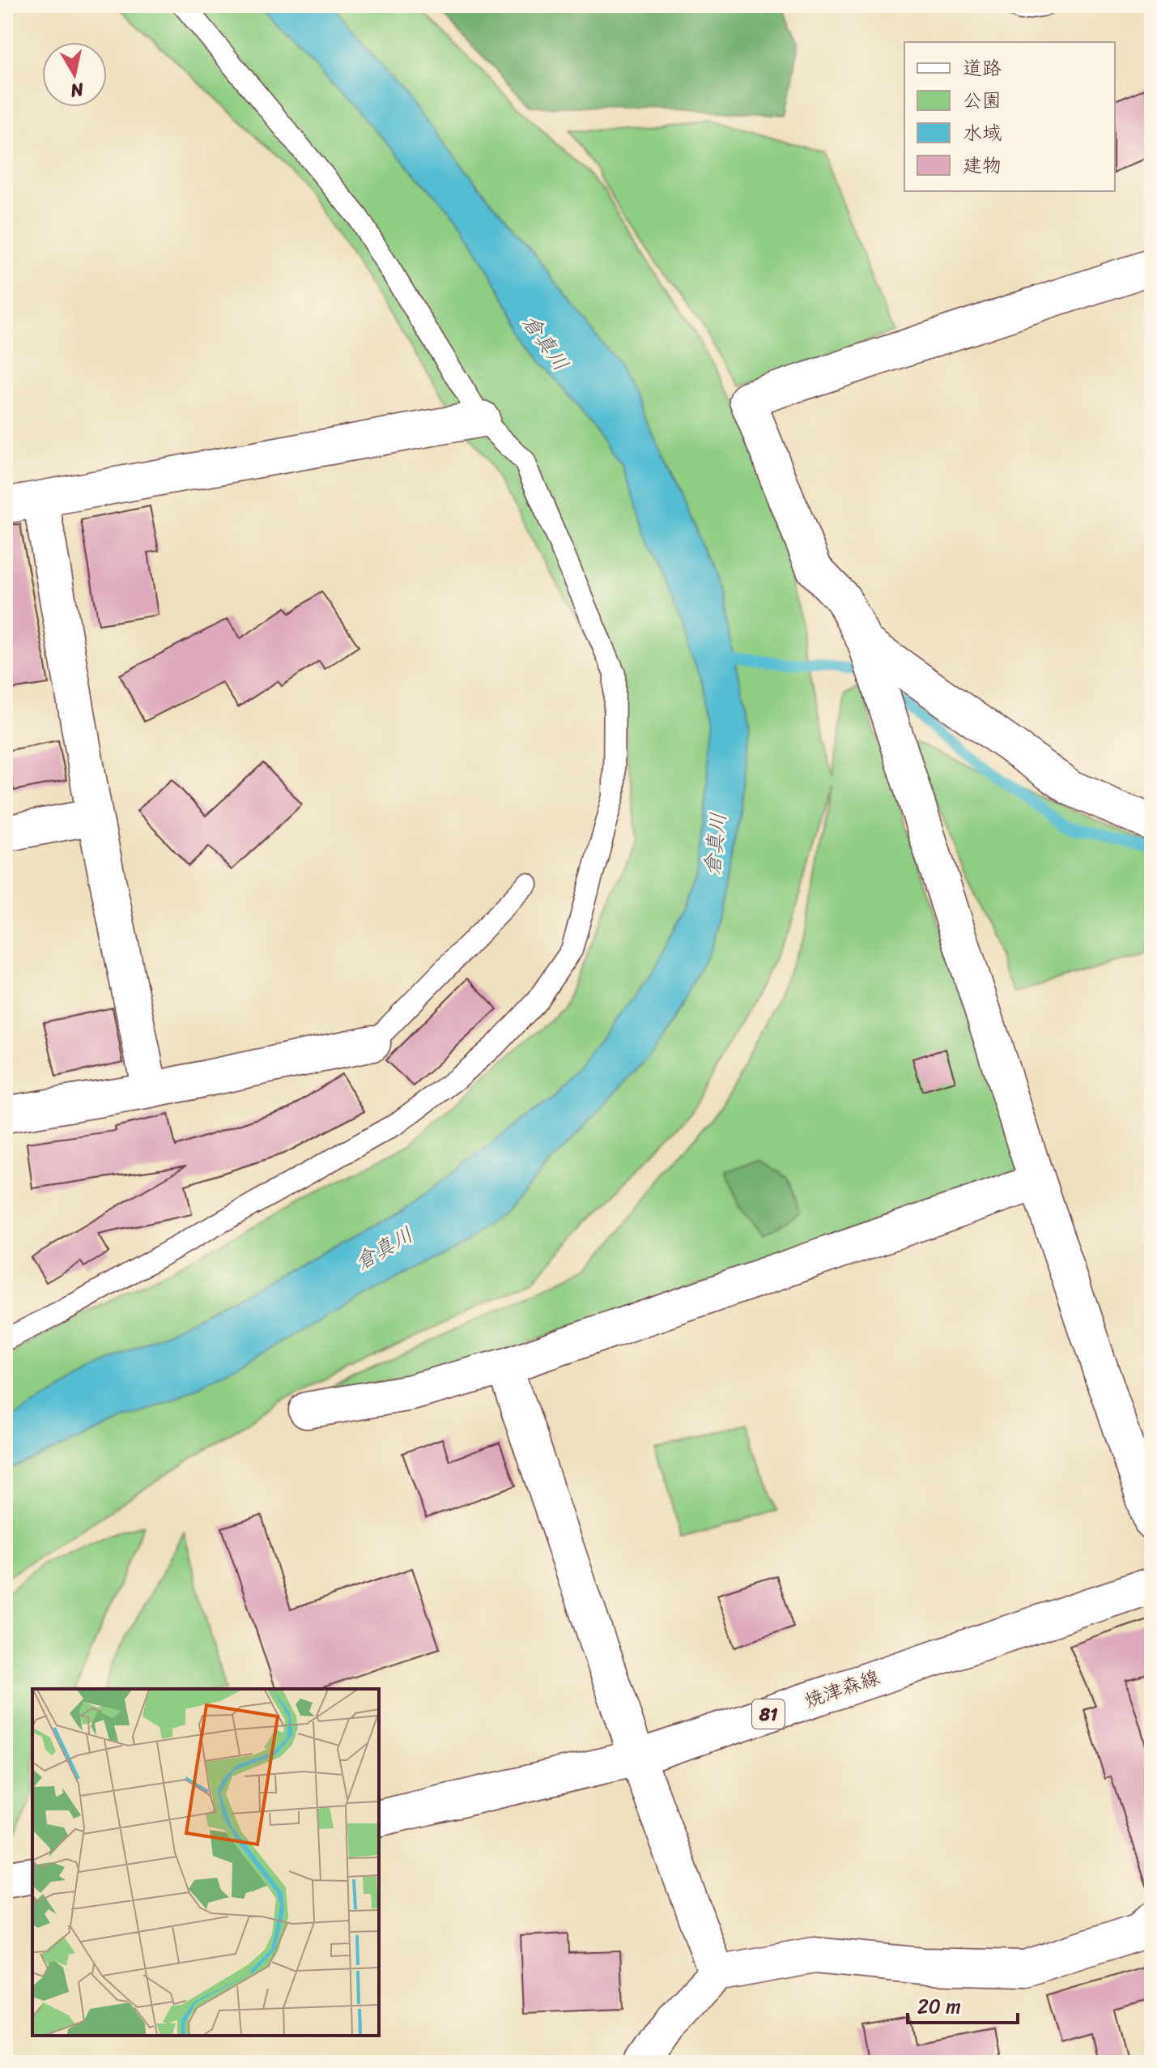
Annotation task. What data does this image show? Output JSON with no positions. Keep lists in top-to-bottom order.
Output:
{
  "streets": {
    "street": ["焼津森線", "81"]
  },
  "water": ["倉真川"],
  "legend": [
    "道路",
    "公園",
    "水域",
    "建物"
  ],
  "scale_bar": "20 m",
  "north": "bottom"
}
